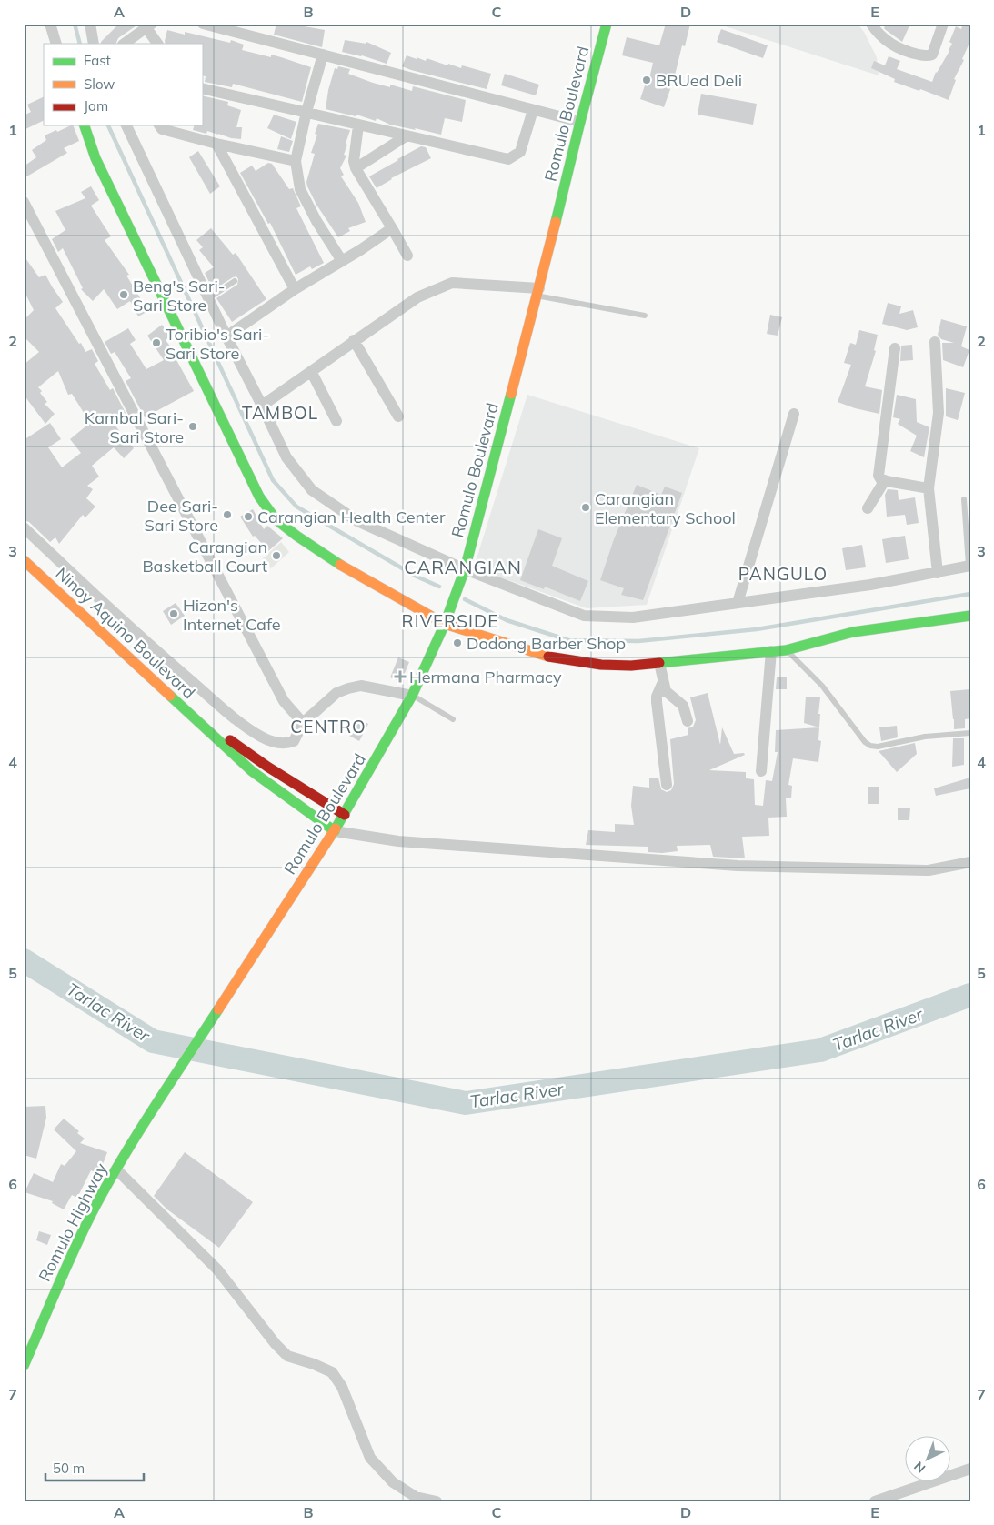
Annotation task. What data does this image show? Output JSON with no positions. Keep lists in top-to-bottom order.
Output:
{
  "streets": {
    "main road": ["Romulo Boulevard", "Ninoy Aquino Boulevard", "Romulo Highway"]
  },
  "crossings": [
    ["Romulo Boulevard", "Ninoy Aquino Boulevard"],
    ["Romulo Boulevard", "Romulo Highway"]
  ],
  "districts": [
    "TAMBOL",
    "CARANGIAN",
    "PANGULO",
    "RIVERSIDE",
    "CENTRO"
  ],
  "water": ["Tarlac River"],
  "places": {
    "other": [
      "BRUed Deli",
      "Beng's Sari- Sari Store",
      "Toribio's Sari- Sari Store",
      "Kambal Sari- Sari Store",
      "Carangian Elementary School",
      "Dee Sari- Sari Store",
      "Carangian Health Center",
      "Carangian Basketball Court",
      "Hizon's Internet Cafe",
      "Dodong Barber Shop"
    ],
    "health": ["Hermana Pharmacy"]
  },
  "legend": ["Fast", "Slow", "Jam"],
  "scale_bar": "50 m",
  "north": "bottom left",
  "grid": {
    "columns": [
      "A",
      "B",
      "C",
      "D",
      "E"
    ],
    "rows": [
      "1",
      "2",
      "3",
      "4",
      "5",
      "6",
      "7"
    ]
  }
}
